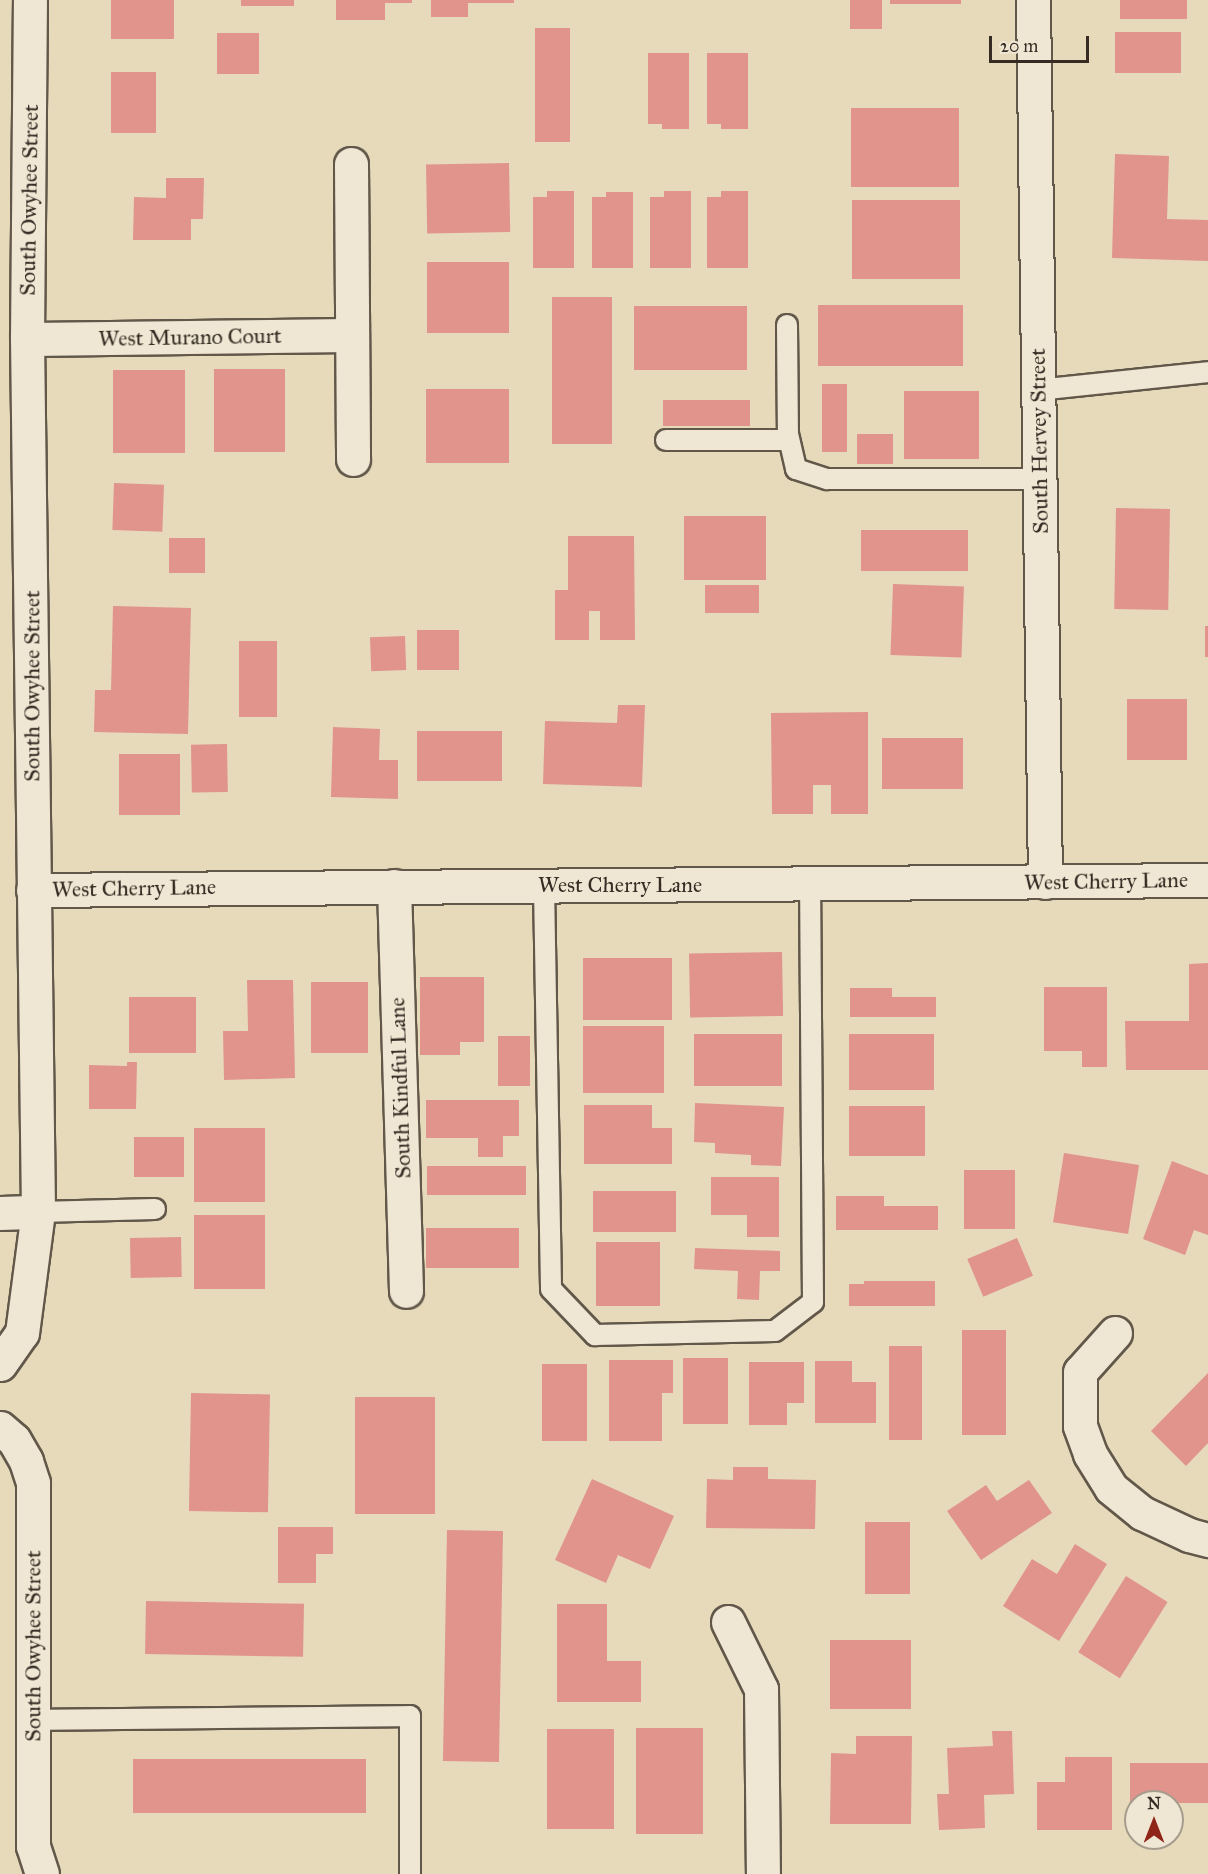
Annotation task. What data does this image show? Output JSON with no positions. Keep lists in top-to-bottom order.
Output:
{
  "streets": {
    "street": [
      "South Owyhee Street",
      "West Murano Court",
      "South Hervey Street",
      "West Cherry Lane",
      "South Kindful Lane"
    ]
  },
  "crossings": [
    ["South Owyhee Street", "West Murano Court"],
    ["South Owyhee Street", "West Cherry Lane"],
    ["South Hervey Street", "West Cherry Lane"],
    ["West Cherry Lane", "South Kindful Lane"]
  ],
  "scale_bar": "20 m",
  "north": "top"
}
